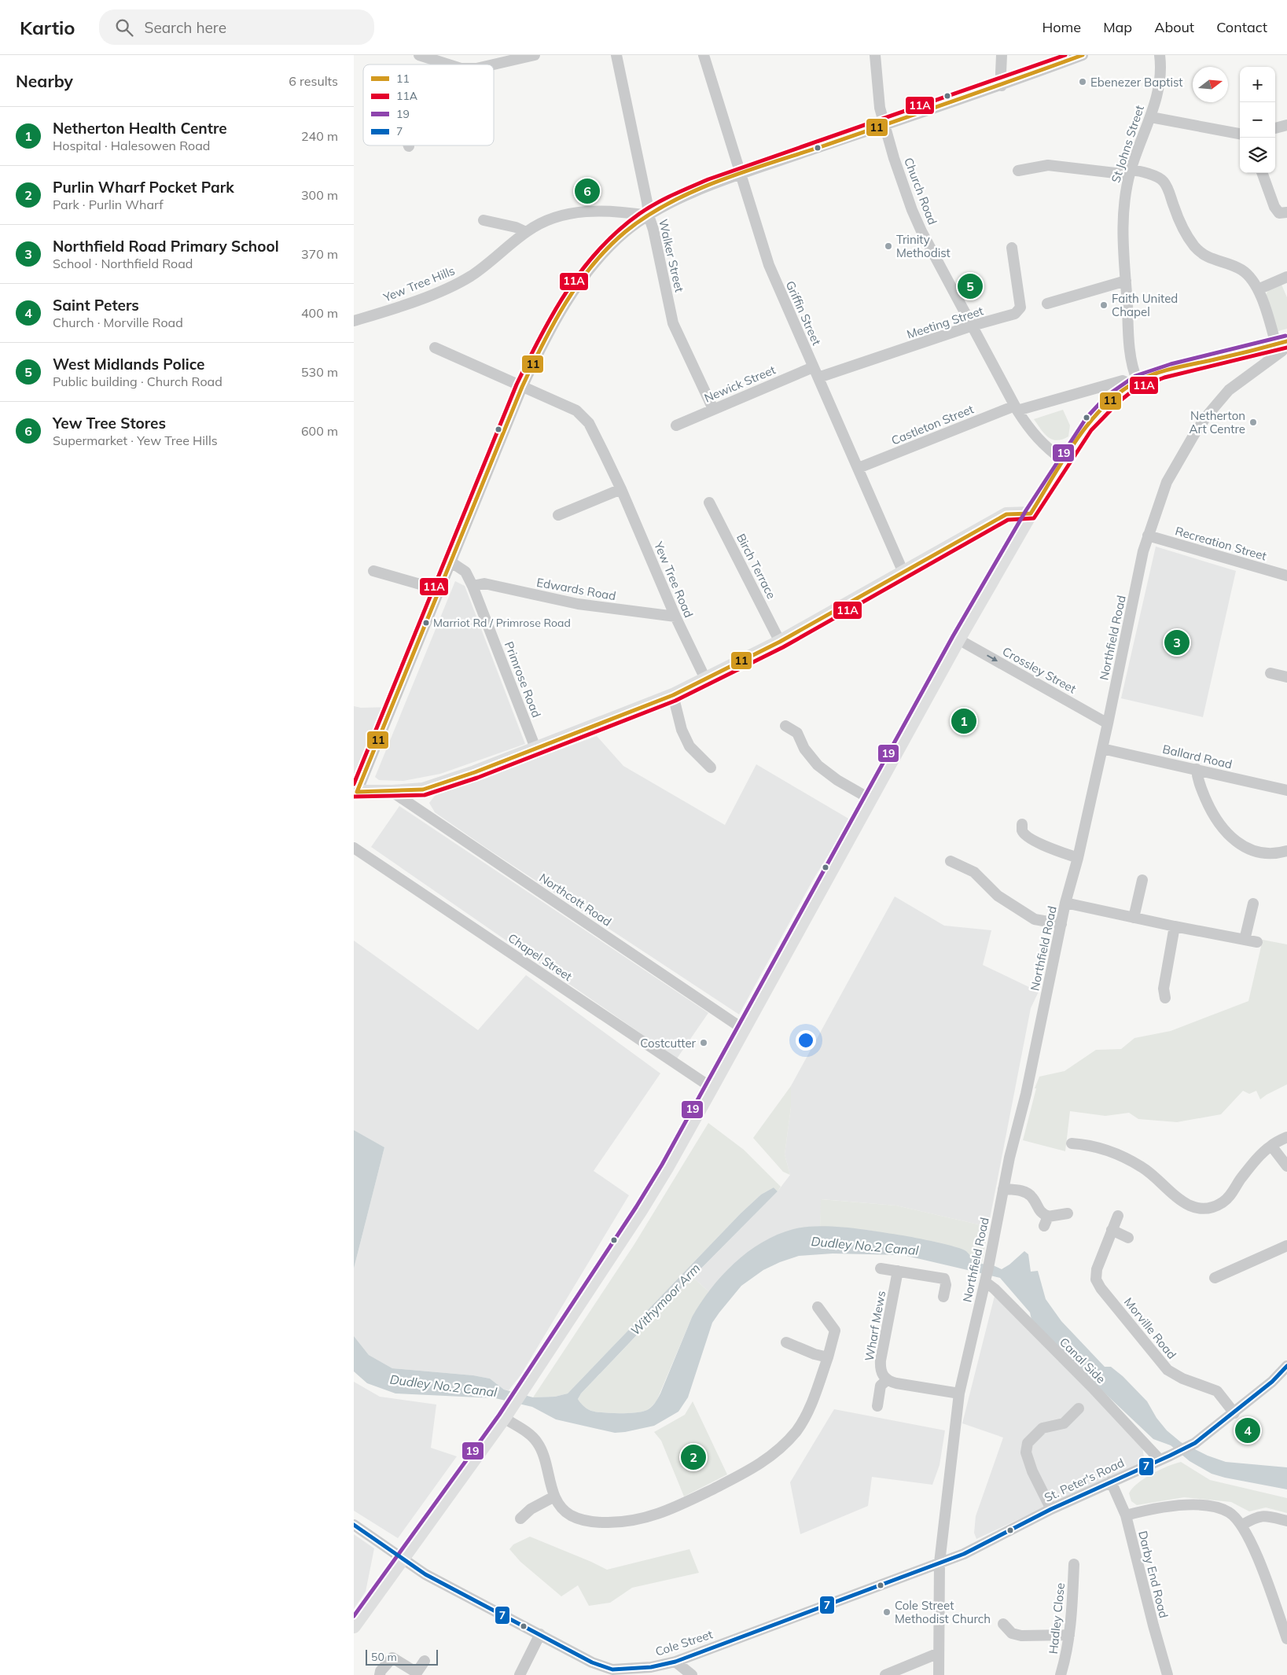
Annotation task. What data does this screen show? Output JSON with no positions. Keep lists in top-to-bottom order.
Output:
{
  "streets": {
    "street": [
      "St Johns Street",
      "Church Road",
      "Walker Street",
      "Yew Tree Hills",
      "Griffin Street",
      "Meeting Street",
      "Newick Street",
      "Castleton Street",
      "Recreation Street",
      "Birch Terrace",
      "Yew Tree Road",
      "Edwards Road",
      "Northfield Road",
      "Crossley Street",
      "Primrose Road",
      "Ballard Road",
      "Northcott Road",
      "Chapel Street",
      "Wharf Mews",
      "Morville Road",
      "Canal Side",
      "St. Peter's Road",
      "Darby End Road",
      "Hadley Close",
      "Cole Street"
    ]
  },
  "crossings": [
    ["St Johns Street", "Castleton Street"],
    ["Church Road", "Meeting Street"],
    ["Church Road", "Castleton Street"],
    ["Walker Street", "Yew Tree Hills"],
    ["Walker Street", "Newick Street"],
    ["Griffin Street", "Meeting Street"],
    ["Griffin Street", "Newick Street"],
    ["Griffin Street", "Castleton Street"],
    ["Recreation Street", "Northfield Road"],
    ["Yew Tree Road", "Edwards Road"],
    ["Edwards Road", "Primrose Road"],
    ["Northfield Road", "Crossley Street"],
    ["Northfield Road", "Ballard Road"],
    ["Northfield Road", "Canal Side"],
    ["Northfield Road", "St. Peter's Road"],
    ["Northfield Road", "Cole Street"],
    ["Morville Road", "St. Peter's Road"],
    ["Canal Side", "St. Peter's Road"],
    ["St. Peter's Road", "Darby End Road"],
    ["St. Peter's Road", "Cole Street"]
  ],
  "one_way": ["Crossley Street"],
  "water": ["Dudley No.2 Canal", "Withymoor Arm"],
  "places": [
    "Ebenezer Baptist",
    "Trinity Methodist",
    "Faith United Chapel",
    "Netherton Art Centre",
    "Marriot Rd / Primrose Road",
    "Costcutter",
    "Cole Street Methodist Church"
  ],
  "lines": [
    "transit line 11",
    "transit line 11A",
    "transit line 19",
    "transit line 7"
  ],
  "legend": [
    "11",
    "11A",
    "19",
    "7"
  ],
  "scale_bar": "50 m",
  "north": "right",
  "page": {
    "header": "Kartio",
    "search": "Search here",
    "nav": [
      "Home",
      "Map",
      "About",
      "Contact"
    ],
    "heading": ["Nearby", "6 results"],
    "map_buttons": ["+", "−"],
    "list": [
      {
        "mark": "1",
        "name": "Netherton Health Centre",
        "note": "Hospital · Halesowen Road",
        "value": "240 m"
      },
      {
        "mark": "2",
        "name": "Purlin Wharf Pocket Park",
        "note": "Park · Purlin Wharf",
        "value": "300 m"
      },
      {
        "mark": "3",
        "name": "Northfield Road Primary School",
        "note": "School · Northfield Road",
        "value": "370 m"
      },
      {
        "mark": "4",
        "name": "Saint Peters",
        "note": "Church · Morville Road",
        "value": "400 m"
      },
      {
        "mark": "5",
        "name": "West Midlands Police",
        "note": "Public building · Church Road",
        "value": "530 m"
      },
      {
        "mark": "6",
        "name": "Yew Tree Stores",
        "note": "Supermarket · Yew Tree Hills",
        "value": "600 m"
      }
    ],
    "pins": [
      "6",
      "5",
      "3",
      "1",
      "4",
      "2"
    ],
    "scale": "50 m"
  }
}
